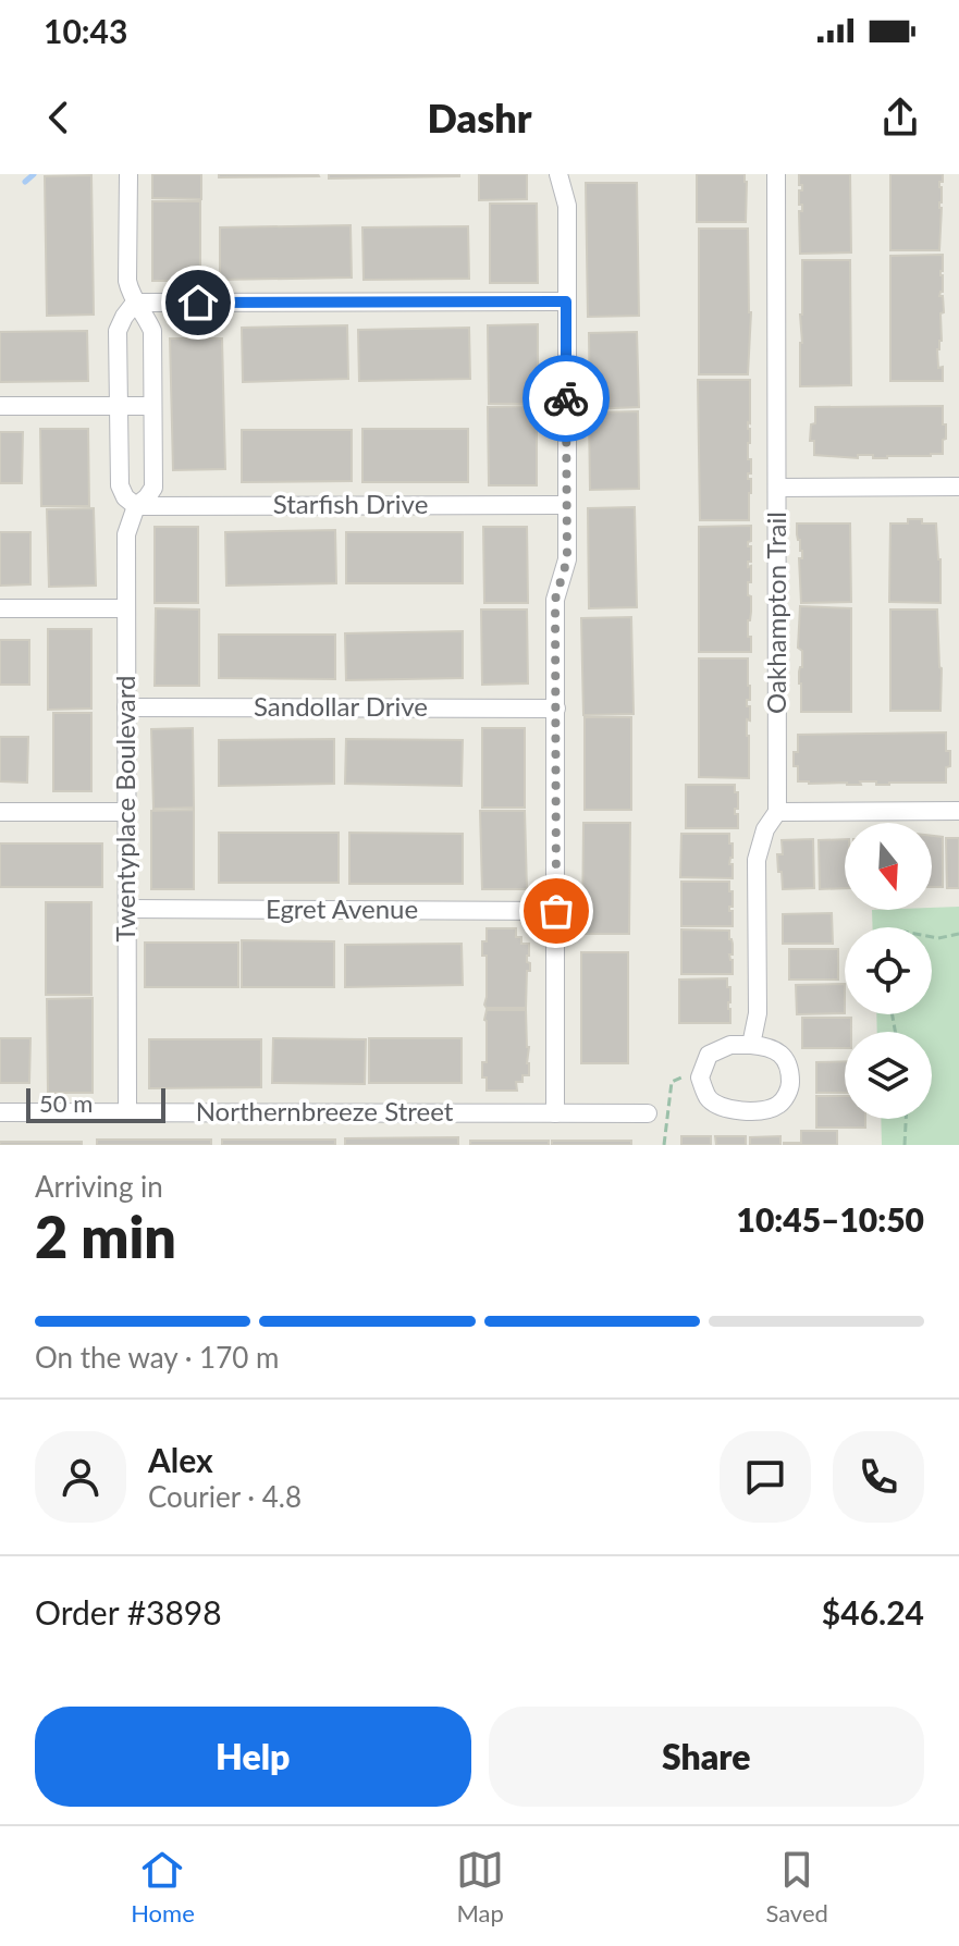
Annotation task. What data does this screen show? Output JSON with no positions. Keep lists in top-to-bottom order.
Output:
{
  "streets": {
    "street": [
      "Starfish Drive",
      "Oakhampton Trail",
      "Sandollar Drive",
      "Twentyplace Boulevard",
      "Egret Avenue",
      "Northernbreeze Street"
    ]
  },
  "crossings": [
    ["Starfish Drive", "Twentyplace Boulevard"],
    ["Sandollar Drive", "Twentyplace Boulevard"],
    ["Twentyplace Boulevard", "Egret Avenue"],
    ["Twentyplace Boulevard", "Northernbreeze Street"]
  ],
  "scale_bar": "50 m",
  "north": "bottom",
  "page": {
    "status": "10:43",
    "header": "Dashr",
    "scale": "50 m",
    "heading": ["2 min", "Arriving in", "10:45–10:50"],
    "panel": [
      "Alex",
      "Courier · 4.8",
      "Order #3898",
      "$46.24"
    ],
    "bar": "On the way · 170 m",
    "buttons": ["Help", "Share"],
    "tabs": ["Home", "Map", "Saved"]
  }
}
